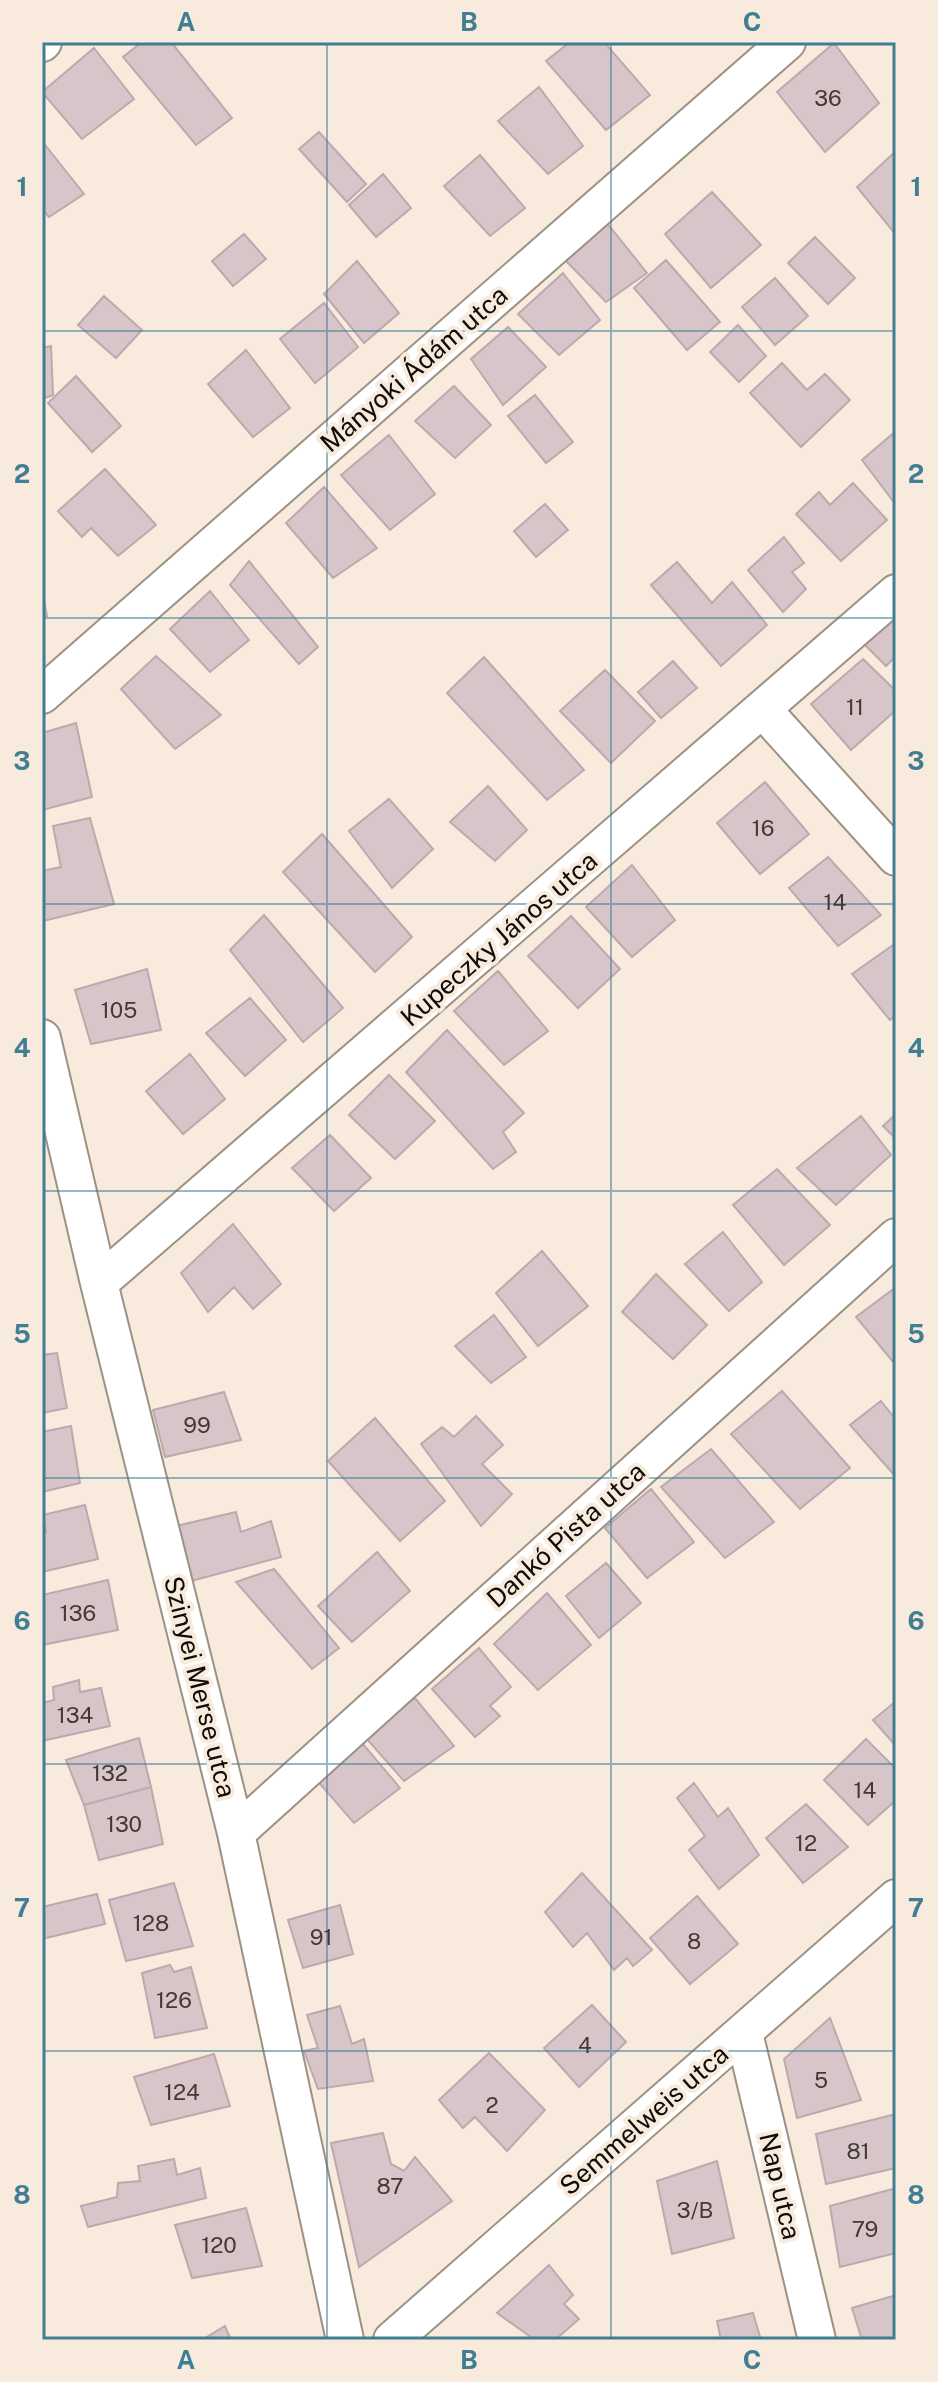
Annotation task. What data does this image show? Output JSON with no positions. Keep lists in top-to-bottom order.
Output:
{
  "streets": {
    "street": [
      "Mányoki Ádám utca",
      "Kupeczky János utca",
      "Dankó Pista utca",
      "Szinyei Merse utca",
      "Semmelweis utca",
      "Nap utca"
    ]
  },
  "crossings": [
    ["Kupeczky János utca", "Szinyei Merse utca"],
    ["Dankó Pista utca", "Szinyei Merse utca"],
    ["Semmelweis utca", "Nap utca"]
  ],
  "house_numbers": [
    "36",
    "11",
    "16",
    "14",
    "105",
    "99",
    "136",
    "134",
    "132",
    "14",
    "130",
    "12",
    "128",
    "91",
    "8",
    "126",
    "4",
    "5",
    "124",
    "2",
    "81",
    "87",
    "3/B",
    "79",
    "120"
  ],
  "grid": {
    "columns": ["A", "B", "C"],
    "rows": [
      "1",
      "2",
      "3",
      "4",
      "5",
      "6",
      "7",
      "8"
    ]
  }
}
